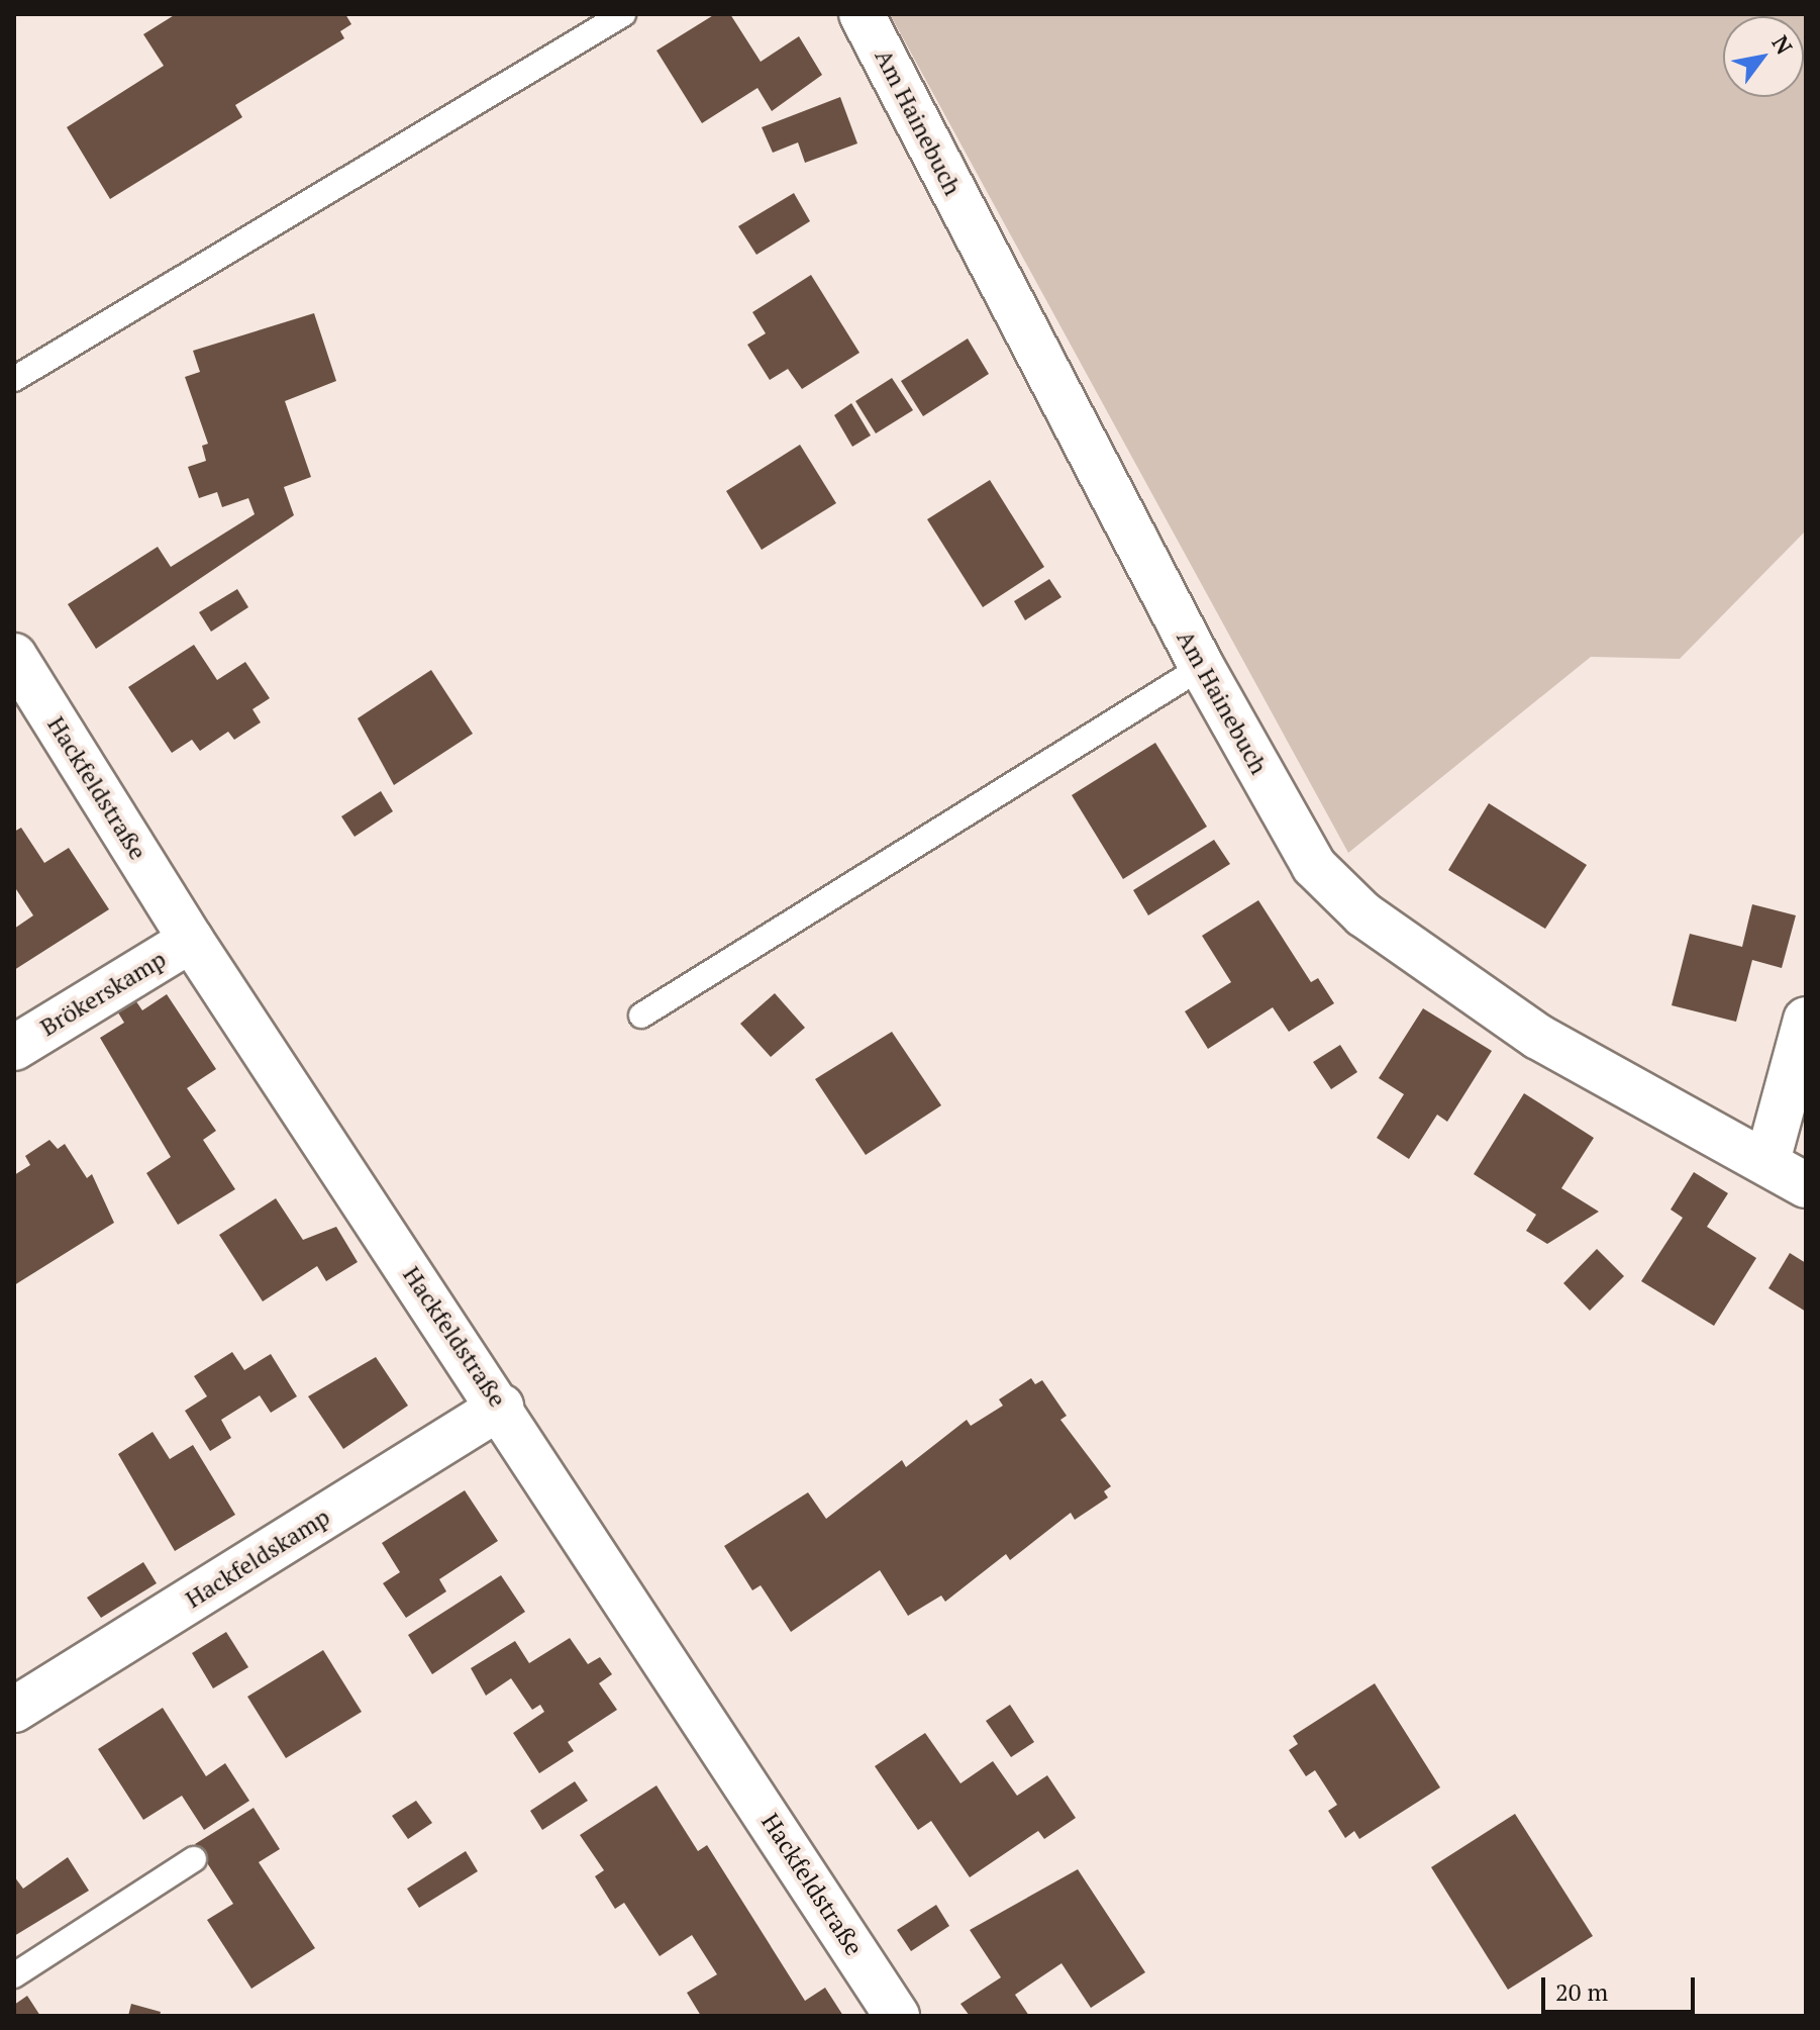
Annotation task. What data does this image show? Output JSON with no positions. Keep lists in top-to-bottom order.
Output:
{
  "streets": {
    "street": [
      "Am Hainebuch",
      "Hackfeldstraße",
      "Brökerskamp",
      "Hackfeldskamp"
    ]
  },
  "crossings": [
    ["Hackfeldstraße", "Brökerskamp"],
    ["Hackfeldstraße", "Hackfeldskamp"]
  ],
  "scale_bar": "20 m",
  "north": "top right"
}
